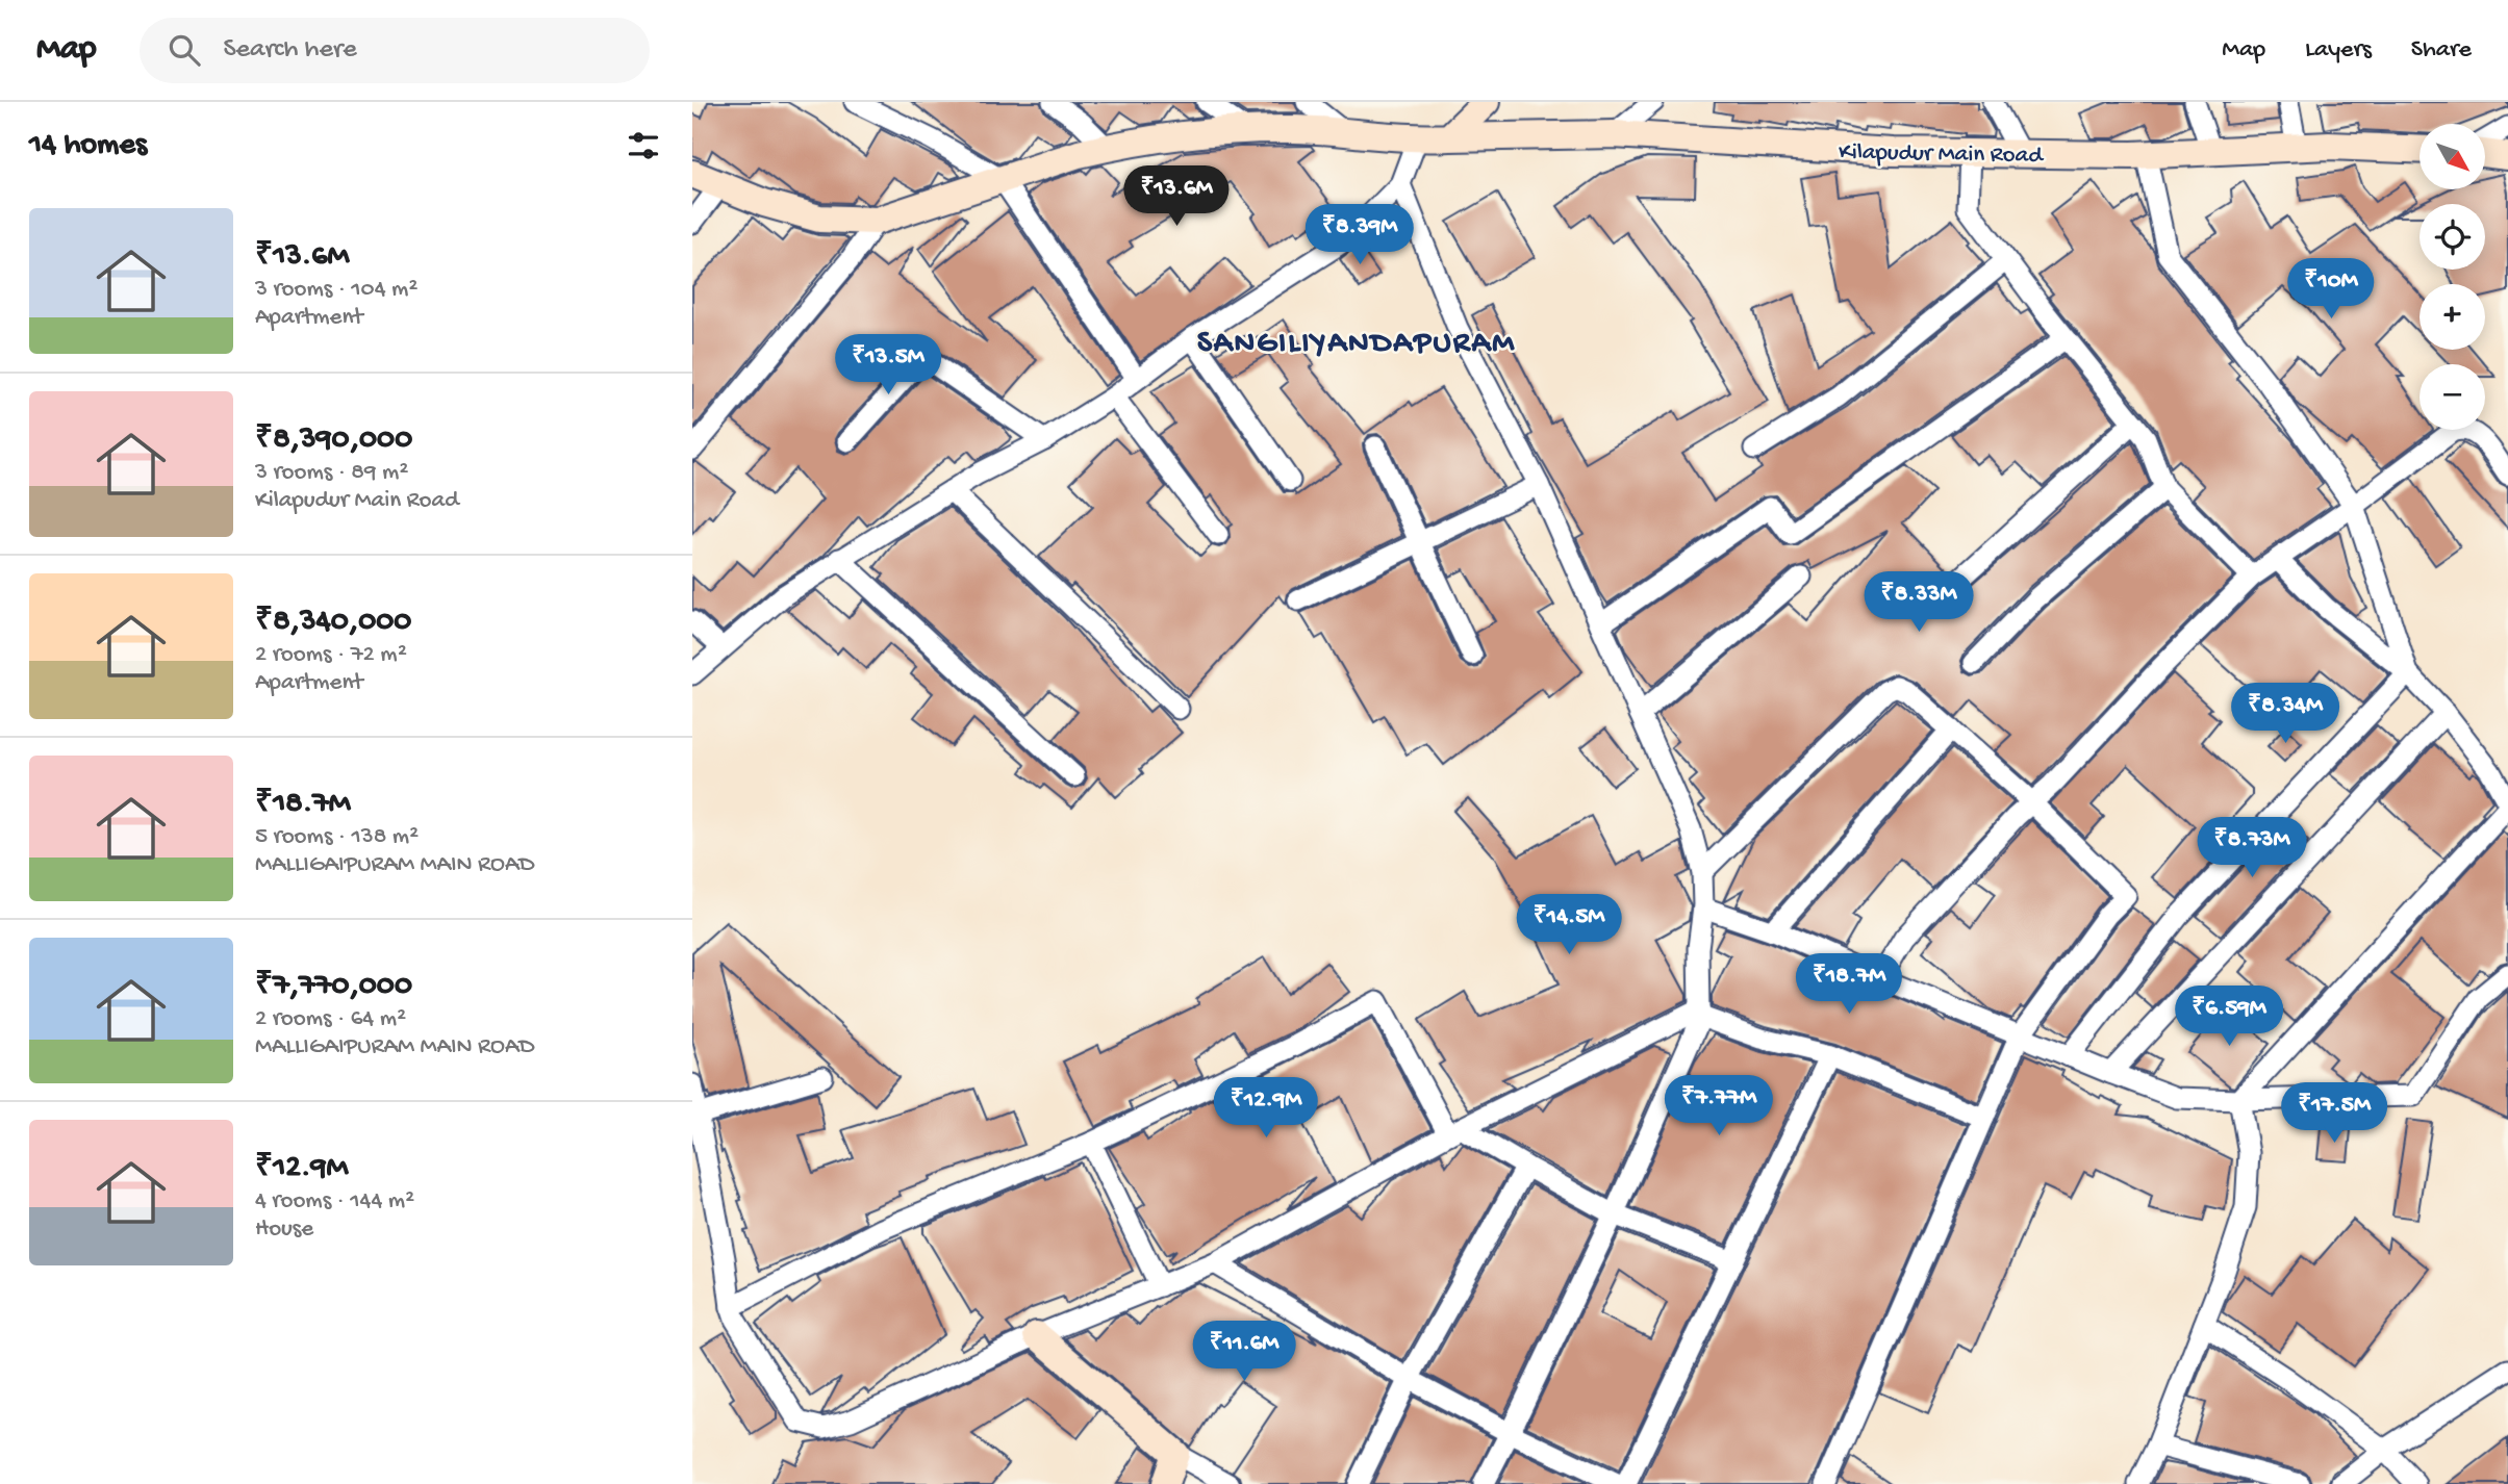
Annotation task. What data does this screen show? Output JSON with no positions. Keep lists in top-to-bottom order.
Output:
{
  "streets": {
    "street": ["Kilapudur Main Road"]
  },
  "districts": ["SANGILIYANDAPURAM"],
  "north": "bottom right",
  "page": {
    "header": "Map",
    "search": "Search here",
    "nav": ["Map", "Layers", "Share"],
    "heading": "14 homes",
    "map_buttons": ["+", "−"],
    "price": [
      "₹13.6M",
      "₹8.39M",
      "₹10M",
      "₹13.5M",
      "₹8.33M",
      "₹8.34M",
      "₹8.73M",
      "₹14.5M",
      "₹18.7M",
      "₹6.59M",
      "₹7.77M",
      "₹12.9M",
      "₹17.5M",
      "₹11.6M"
    ],
    "list": [
      {
        "name": "₹13.6M",
        "note": "3 rooms · 104 m² · Apartment"
      },
      {
        "name": "₹8,390,000",
        "note": "3 rooms · 89 m² · Kilapudur Main Road"
      },
      {
        "name": "₹8,340,000",
        "note": "2 rooms · 72 m² · Apartment"
      },
      {
        "name": "₹18.7M",
        "note": "5 rooms · 138 m² · MALLIGAIPURAM MAIN ROAD"
      },
      {
        "name": "₹7,770,000",
        "note": "2 rooms · 64 m² · MALLIGAIPURAM MAIN ROAD"
      },
      {
        "name": "₹12.9M",
        "note": "4 rooms · 144 m² · House"
      }
    ]
  }
}
